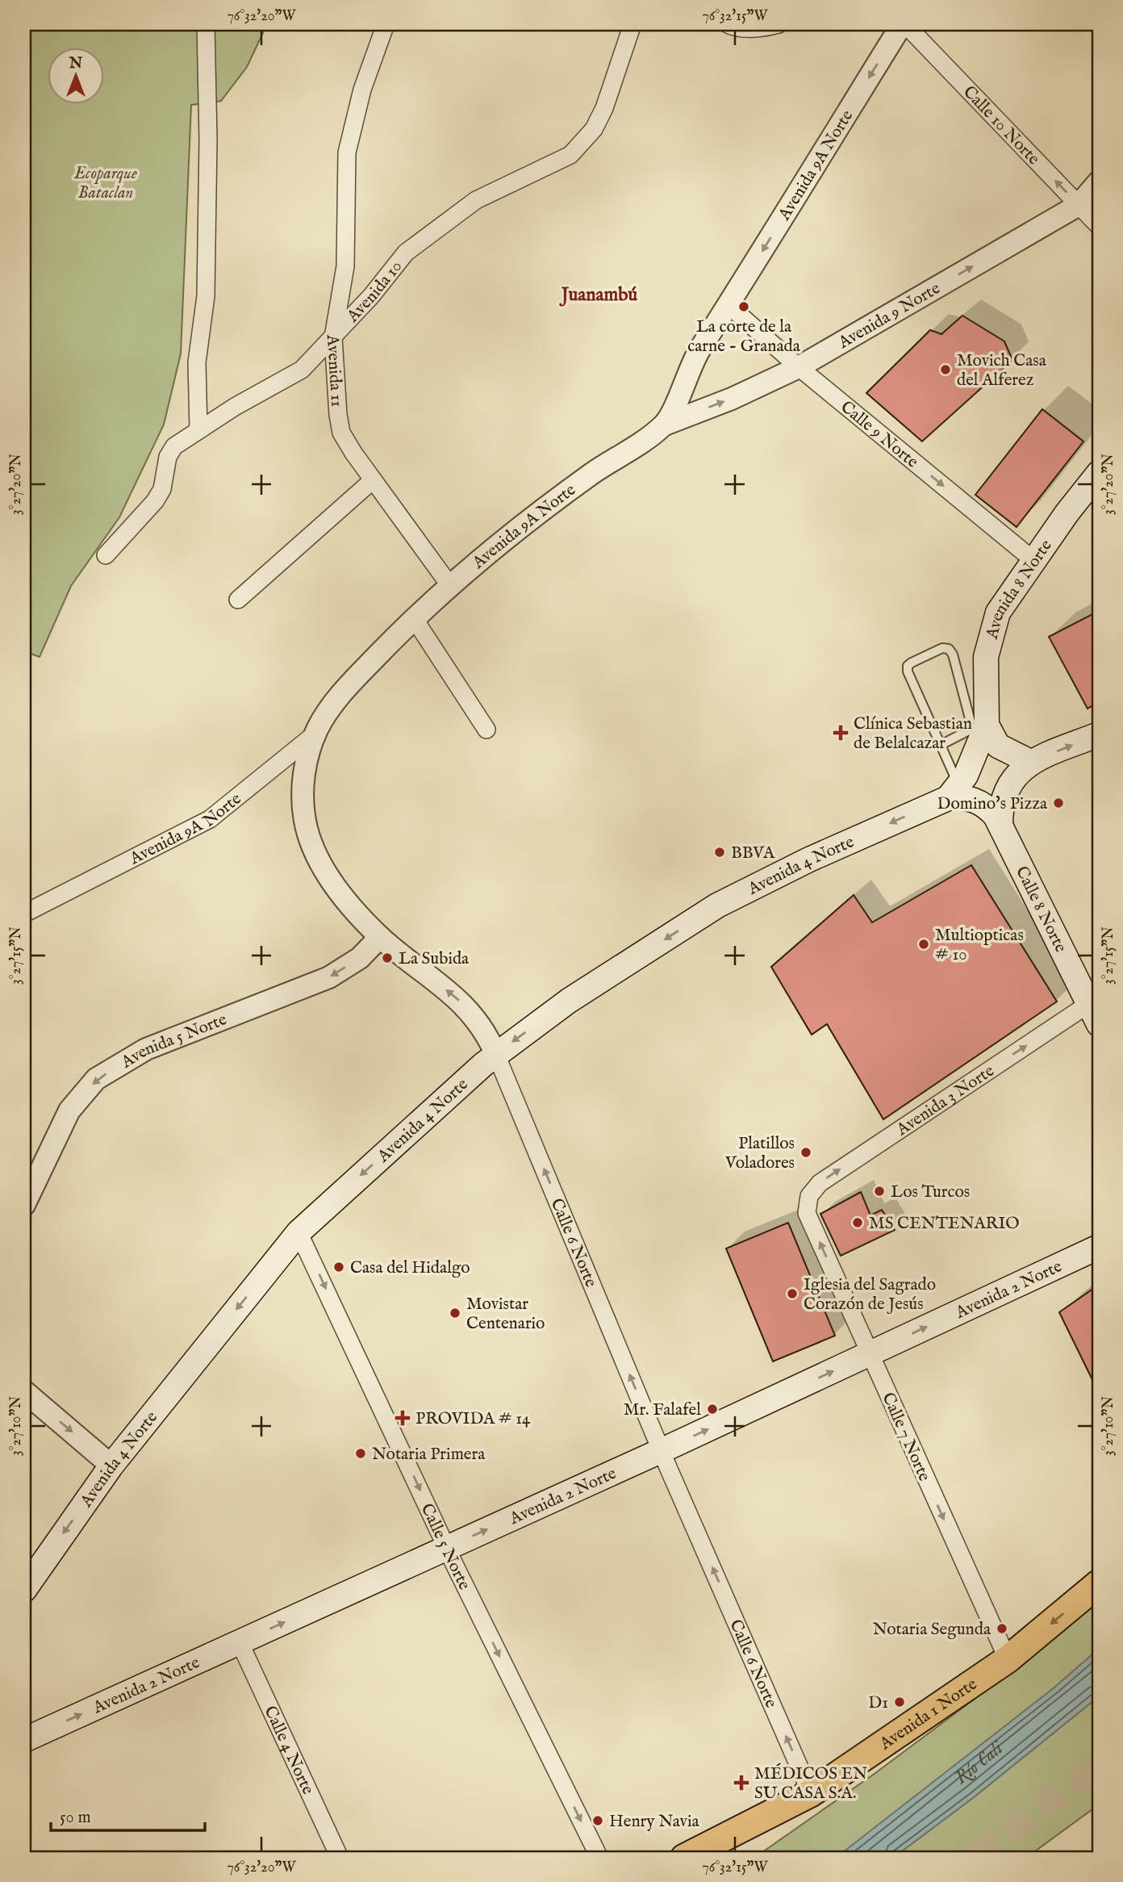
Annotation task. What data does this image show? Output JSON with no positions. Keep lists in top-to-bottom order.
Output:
{
  "streets": {
    "main road": [
      "Avenida 8 Norte",
      "Avenida 4 Norte",
      "Calle 8 Norte",
      "Avenida 2 Norte",
      "Avenida 1 Norte"
    ],
    "street": [
      "Calle 10 Norte",
      "Avenida 9A Norte",
      "Avenida 10",
      "Avenida 9 Norte",
      "Avenida 11",
      "Calle 9 Norte",
      "Avenida 5 Norte",
      "Avenida 3 Norte",
      "Calle 6 Norte",
      "Calle 7 Norte",
      "Calle 5 Norte",
      "Calle 4 Norte"
    ]
  },
  "crossings": [
    ["Calle 10 Norte", "Avenida 9A Norte"],
    ["Calle 10 Norte", "Avenida 9 Norte"],
    ["Avenida 9A Norte", "Avenida 9 Norte"],
    ["Avenida 9A Norte", "Avenida 11"],
    ["Avenida 9A Norte", "Calle 9 Norte"],
    ["Avenida 9A Norte", "Calle 6 Norte"],
    ["Avenida 10", "Avenida 11"],
    ["Avenida 9 Norte", "Calle 9 Norte"],
    ["Calle 9 Norte", "Avenida 8 Norte"],
    ["Avenida 8 Norte", "Avenida 4 Norte"],
    ["Avenida 8 Norte", "Calle 8 Norte"],
    ["Avenida 4 Norte", "Calle 8 Norte"],
    ["Avenida 4 Norte", "Calle 6 Norte"],
    ["Avenida 4 Norte", "Calle 5 Norte"],
    ["Calle 8 Norte", "Avenida 3 Norte"],
    ["Avenida 5 Norte", "Calle 6 Norte"],
    ["Avenida 3 Norte", "Calle 7 Norte"],
    ["Calle 6 Norte", "Avenida 2 Norte"],
    ["Calle 6 Norte", "Avenida 1 Norte"],
    ["Avenida 2 Norte", "Calle 7 Norte"],
    ["Avenida 2 Norte", "Calle 5 Norte"],
    ["Avenida 2 Norte", "Calle 4 Norte"],
    ["Calle 7 Norte", "Avenida 1 Norte"]
  ],
  "one_way": [
    "Calle 10 Norte",
    "Avenida 9 Norte",
    "Calle 9 Norte",
    "Avenida 4 Norte",
    "Avenida 5 Norte",
    "Avenida 3 Norte",
    "Calle 6 Norte",
    "Avenida 2 Norte",
    "Calle 5 Norte"
  ],
  "districts": ["Juanambú"],
  "water": ["Río Cali"],
  "parks": ["Ecoparque Bataclan"],
  "places": {
    "other": [
      "La corte de la carne - Granada",
      "Movich Casa del Alferez",
      "Domino's Pizza",
      "BBVA",
      "Multiopticas # 10",
      "La Subida",
      "Platillos Voladores",
      "Los Turcos",
      "MS CENTENARIO",
      "Casa del Hidalgo",
      "Iglesia del Sagrado Corazón de Jesús",
      "Movistar Centenario",
      "Mr. Falafel",
      "Notaria Primera",
      "Notaria Segunda",
      "D1",
      "Henry Navia"
    ],
    "health": ["Clínica Sebastian de Belalcazar", "PROVIDA # 14", "MÉDICOS EN SU CASA S.A."]
  },
  "scale_bar": "50 m",
  "north": "top",
  "coordinates": [
    "76°32'20\"W",
    "76°32'15\"W",
    "3°27'20\"N",
    "3°27'15\"N",
    "3°27'10\"N"
  ]
}
